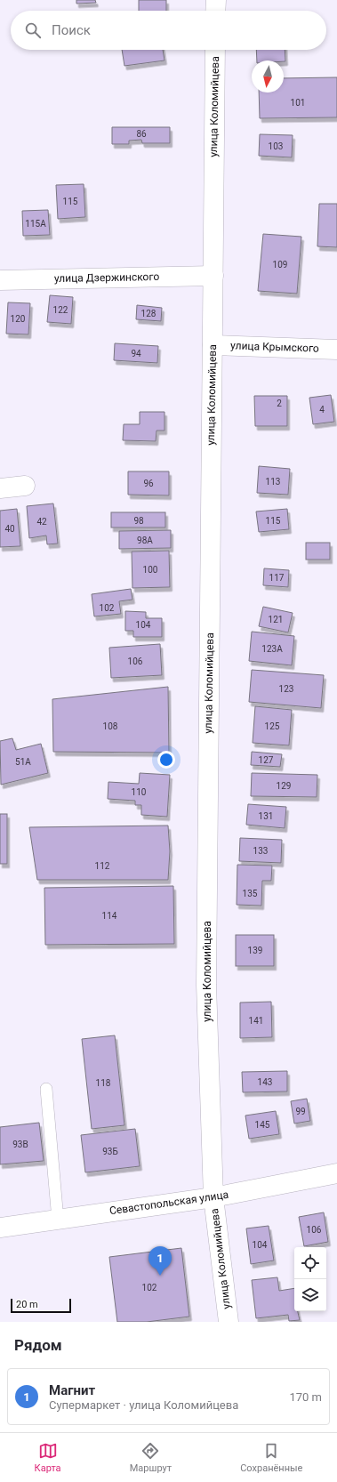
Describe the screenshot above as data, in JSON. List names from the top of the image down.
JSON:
{
  "streets": {
    "main road": [
      "улица Коломийцева",
      "улица Дзержинского",
      "улица Крымского",
      "Севастопольская улица"
    ]
  },
  "crossings": [
    ["улица Коломийцева", "улица Дзержинского"],
    ["улица Коломийцева", "улица Крымского"],
    ["улица Коломийцева", "Севастопольская улица"]
  ],
  "house_numbers": [
    "101",
    "86",
    "103",
    "115",
    "115А",
    "109",
    "122",
    "128",
    "120",
    "94",
    "2",
    "4",
    "113",
    "96",
    "98",
    "115",
    "42",
    "40",
    "98А",
    "100",
    "117",
    "102",
    "121",
    "104",
    "123А",
    "106",
    "123",
    "108",
    "125",
    "127",
    "51А",
    "129",
    "110",
    "131",
    "133",
    "112",
    "135",
    "114",
    "139",
    "141",
    "143",
    "118",
    "99",
    "145",
    "93В",
    "93Б",
    "106",
    "104",
    "102"
  ],
  "scale_bar": "20 m",
  "north": "bottom",
  "page": {
    "search": "Поиск",
    "pins": "1",
    "scale": "20 m",
    "heading": "Рядом",
    "list": [
      {
        "mark": "1",
        "name": "Магнит",
        "note": "Супермаркет · улица Коломийцева",
        "value": "170 m"
      }
    ],
    "nav": ["Карта", "Маршрут", "Сохранённые"]
  }
}
